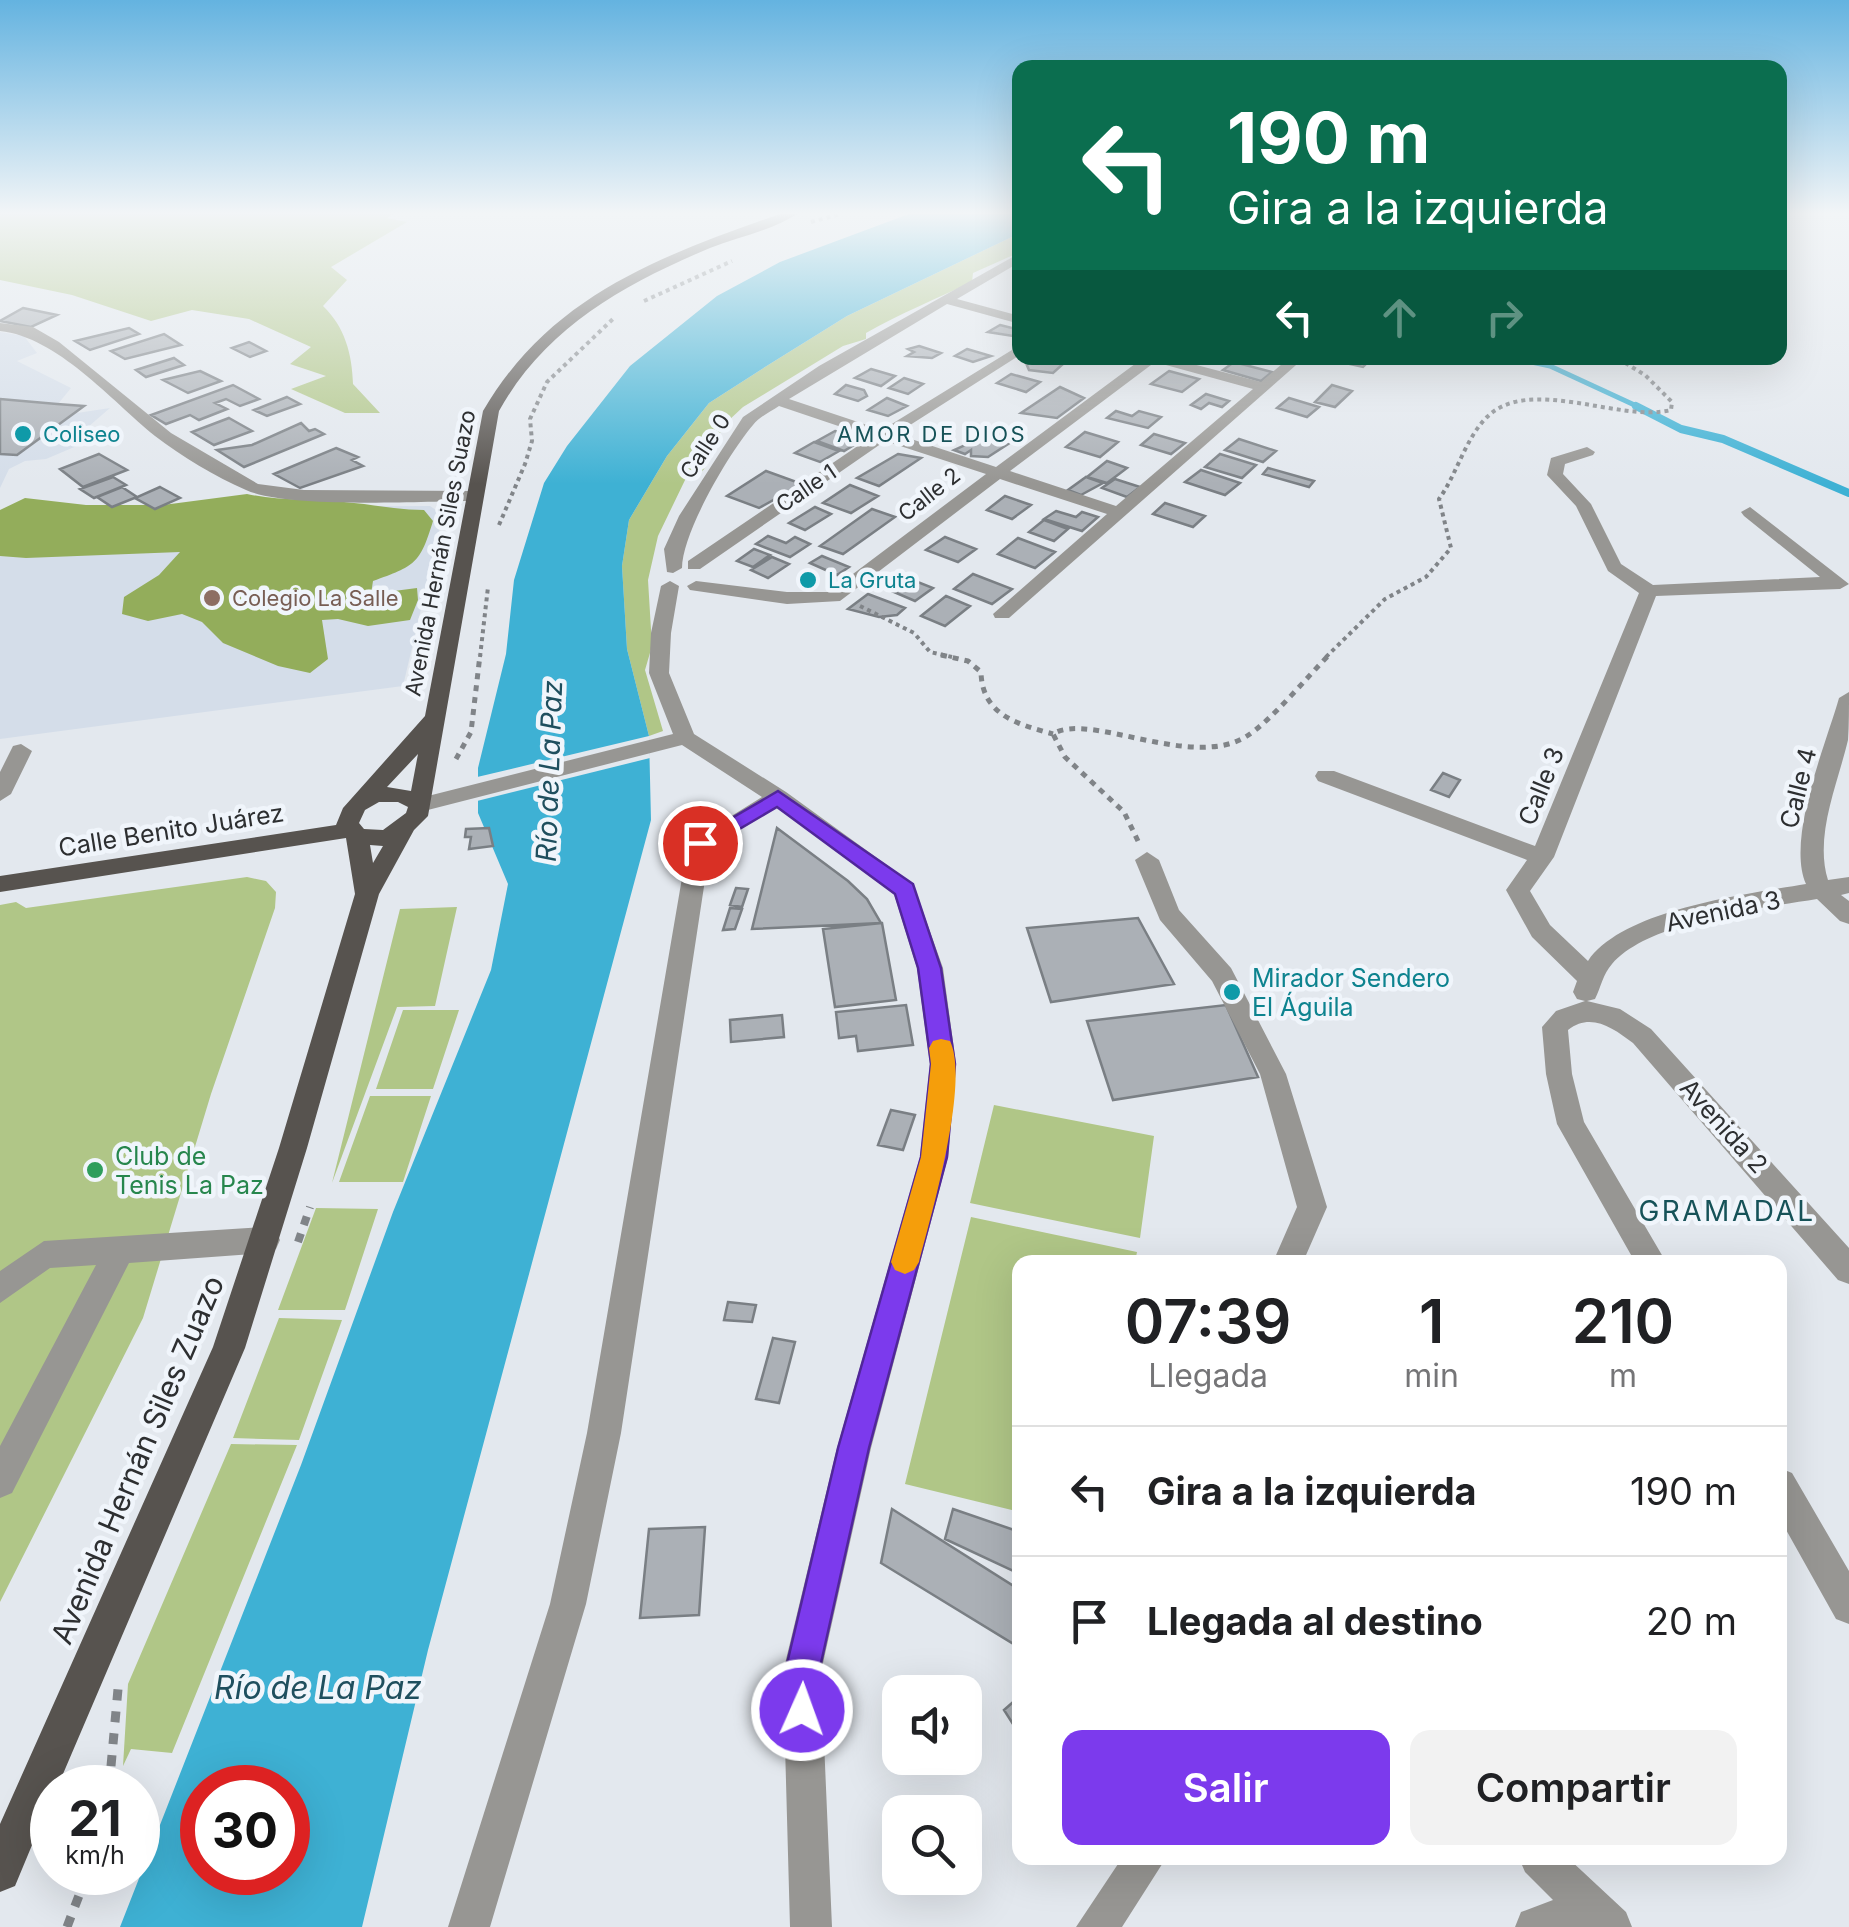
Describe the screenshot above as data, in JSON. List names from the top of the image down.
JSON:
{
  "streets": {
    "main road": ["Avenida Hernán Siles Suazo", "Calle Benito Juárez", "Avenida Hernán Siles Zuazo"],
    "street": [
      "Calle 0",
      "Calle 1",
      "Calle 2",
      "Calle 3",
      "Calle 4",
      "Avenida 3",
      "Avenida 2"
    ]
  },
  "crossings": [
    ["Calle 0", "Calle 1"],
    ["Avenida Hernán Siles Suazo", "Avenida Hernán Siles Zuazo"],
    ["Calle 3", "Avenida 3"],
    ["Calle 4", "Avenida 3"],
    ["Calle Benito Juárez", "Avenida Hernán Siles Zuazo"],
    ["Avenida 3", "Avenida 2"]
  ],
  "districts": ["AMOR DE DIOS", "GRAMADAL"],
  "water": ["Río de La Paz"],
  "places": [
    "Coliseo",
    "La Gruta",
    "Colegio La Salle",
    "Mirador Sendero El Águila",
    "Club de Tenis La Paz"
  ],
  "page": {
    "turn": ["190 m", "Gira a la izquierda"],
    "eta": [
      "07:39",
      "Llegada",
      "1",
      "min",
      "210",
      "m"
    ],
    "list": [
      {
        "name": "Gira a la izquierda",
        "value": "190 m"
      },
      {
        "name": "Llegada al destino",
        "value": "20 m"
      }
    ],
    "buttons": ["Salir", "Compartir"],
    "speed": "21 km/h",
    "limit": "30"
  }
}
